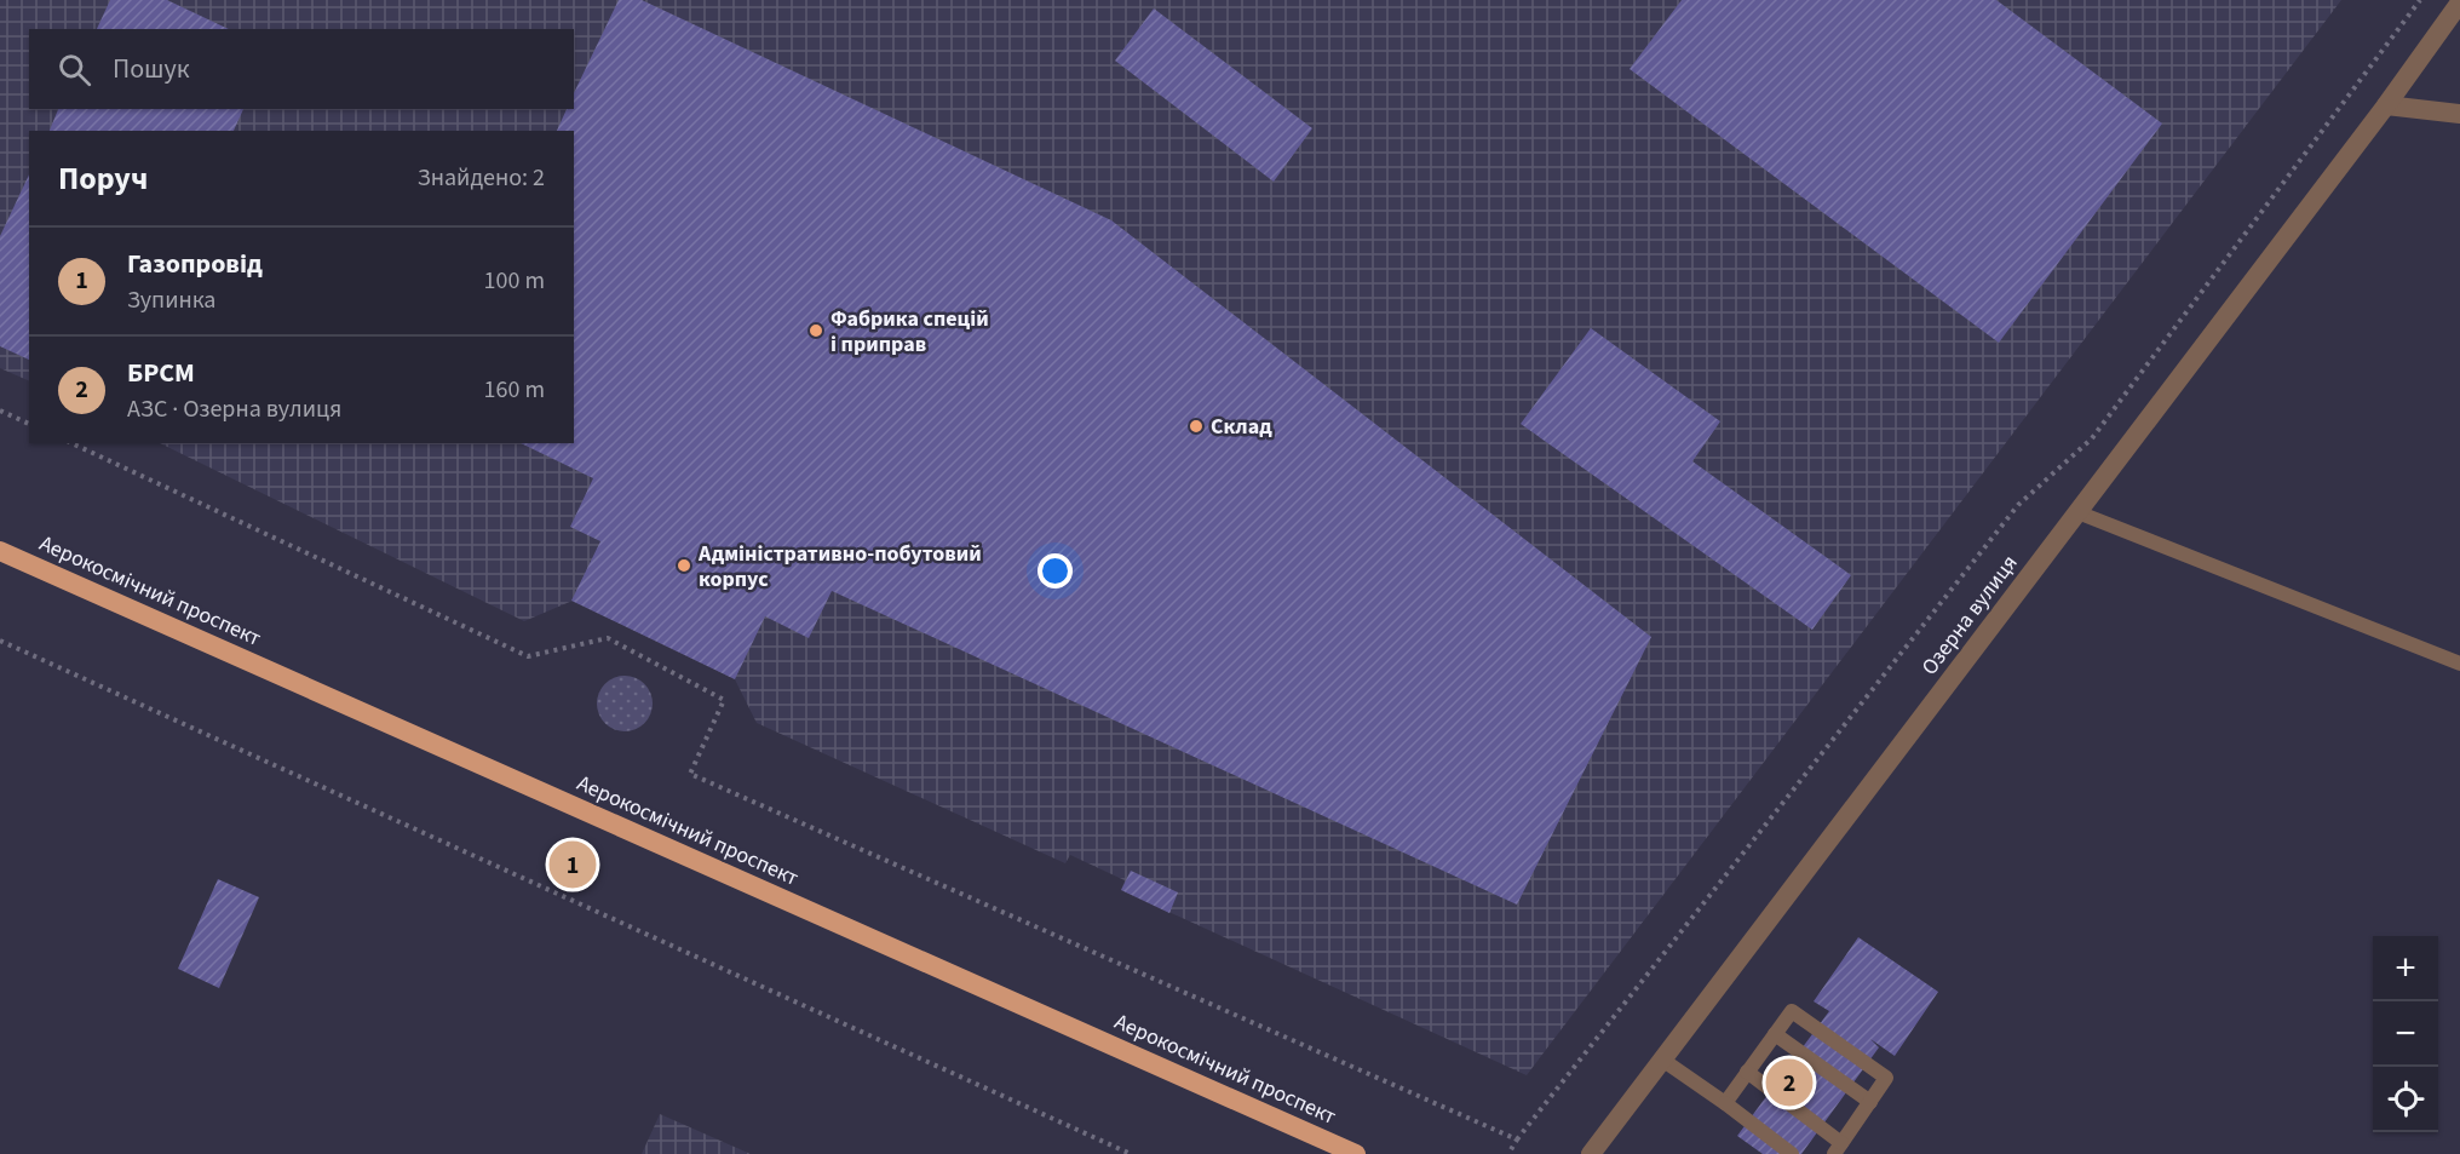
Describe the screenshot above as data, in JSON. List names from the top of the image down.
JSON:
{
  "streets": {
    "highway": ["Аерокосмічний проспект"],
    "street": ["Озерна вулиця"]
  },
  "places": ["Фабрика спецій і приправ", "Склад", "Адміністративно-побутовий корпус"],
  "page": {
    "search": "Пошук",
    "heading": ["Поруч", "Знайдено: 2"],
    "list": [
      {
        "mark": "1",
        "name": "Газопровiд",
        "note": "Зупинка",
        "value": "100 m"
      },
      {
        "mark": "2",
        "name": "БРСМ",
        "note": "АЗС · Озерна вулиця",
        "value": "160 m"
      }
    ],
    "pins": ["1", "2"],
    "map_buttons": ["+", "−"]
  }
}
